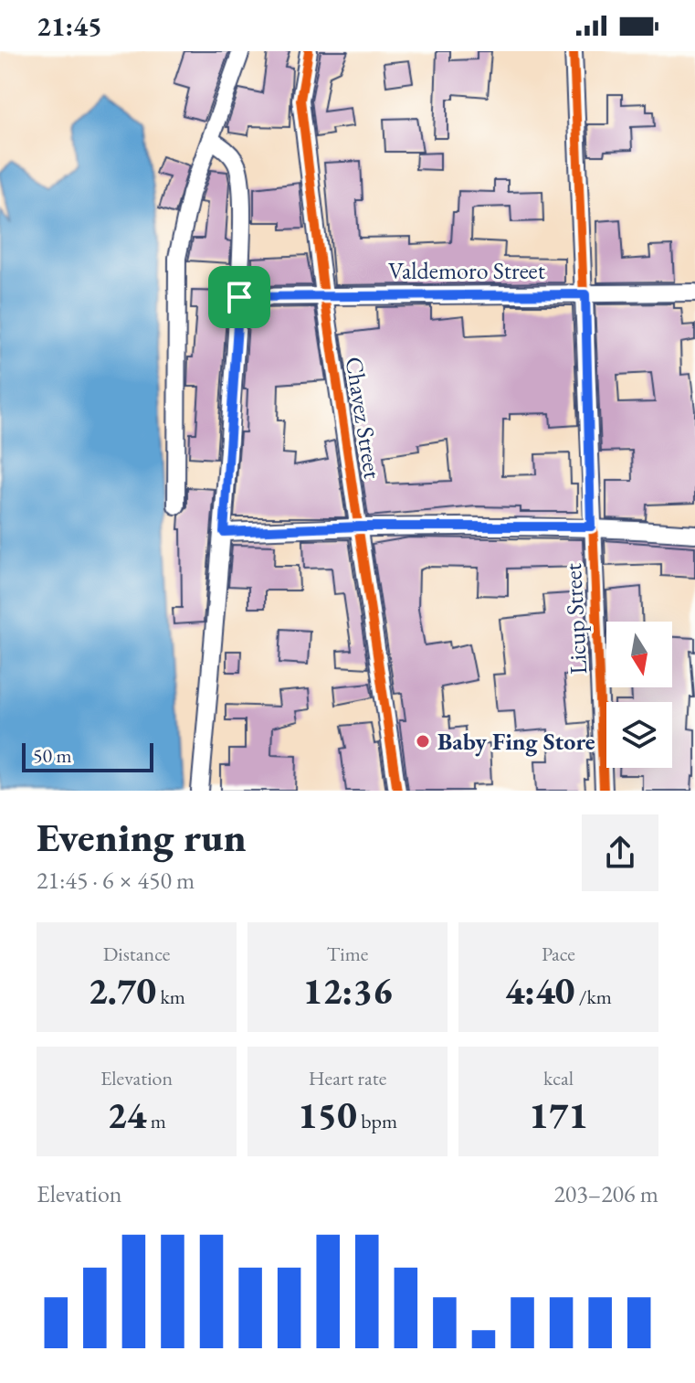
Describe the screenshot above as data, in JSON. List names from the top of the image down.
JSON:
{
  "streets": {
    "street": ["Valdemoro Street", "Chavez Street", "Licup Street"]
  },
  "crossings": [
    ["Valdemoro Street", "Chavez Street"],
    ["Valdemoro Street", "Licup Street"]
  ],
  "places": ["Baby Fing Store"],
  "scale_bar": "50 m",
  "north": "bottom",
  "page": {
    "status": "21:45",
    "scale": "50 m",
    "heading": ["Evening run", "21:45 · 6 × 450 m"],
    "stats": [
      ["Distance", "2.70 km"],
      ["Time", "12:36"],
      ["Pace", "4:40 /km"],
      ["Elevation", "24 m"],
      ["Heart rate", "150 bpm"],
      ["kcal", "171"]
    ],
    "chart": ["Elevation", "203–206 m"]
  }
}
